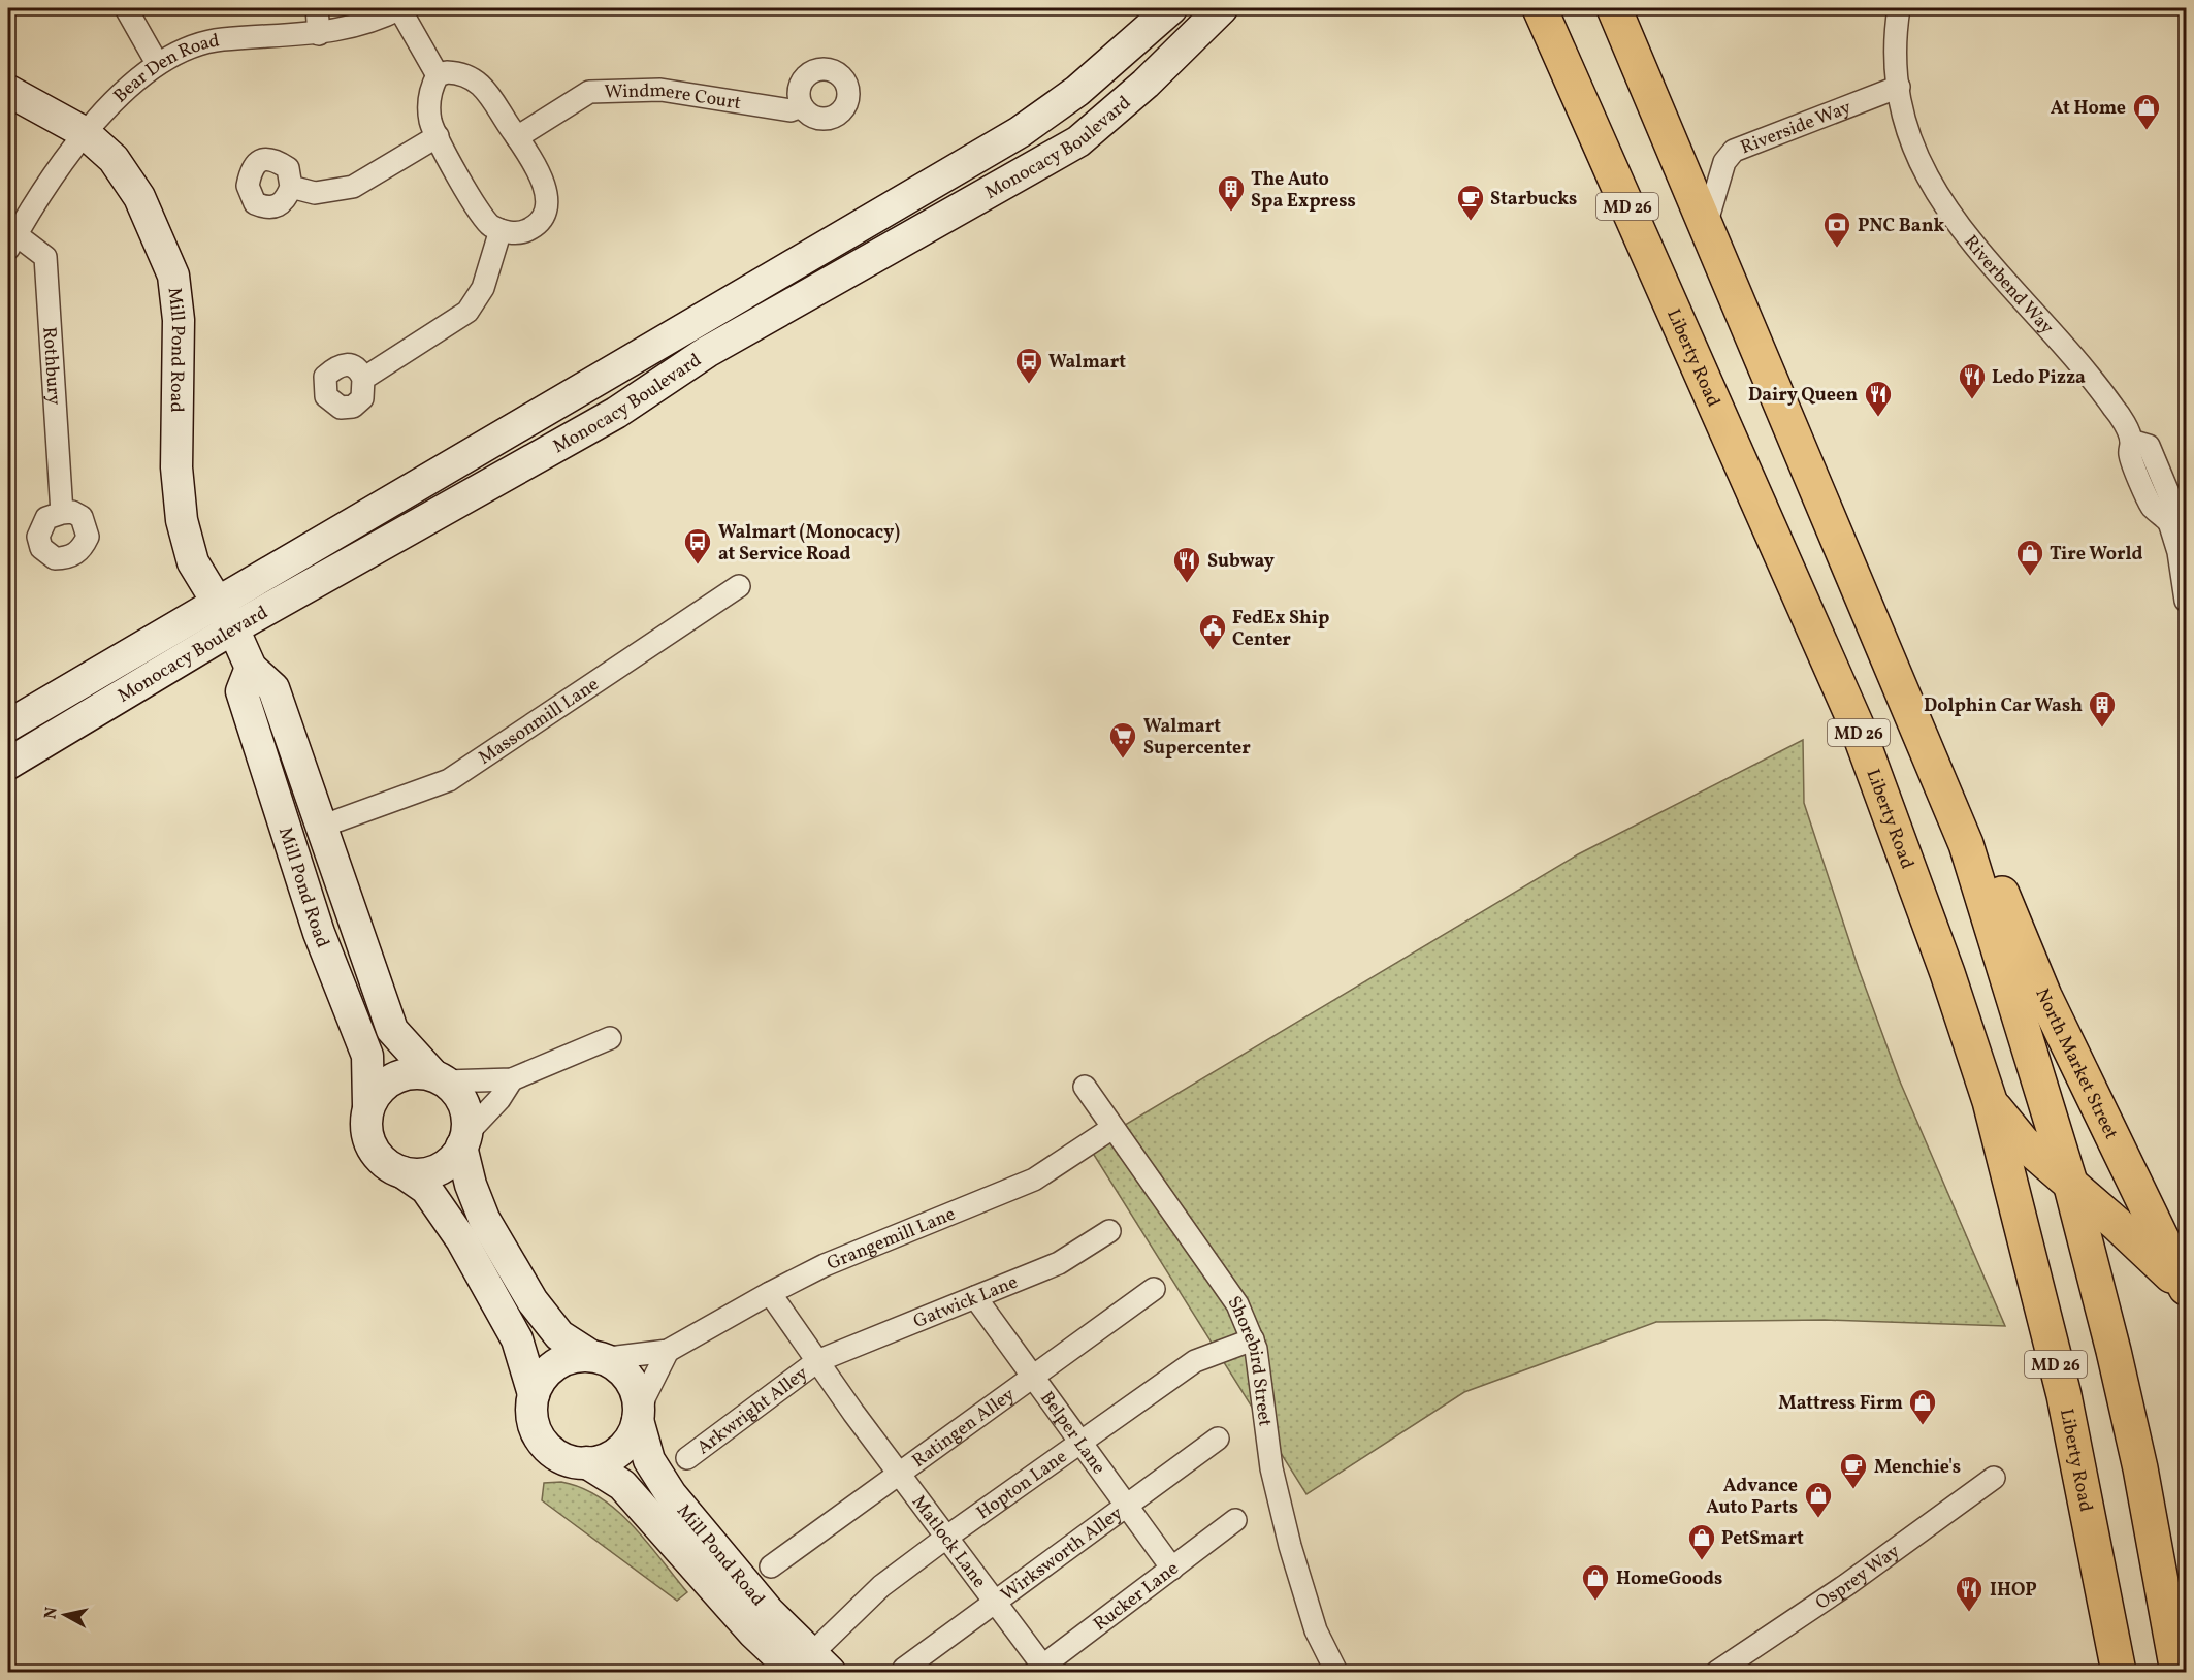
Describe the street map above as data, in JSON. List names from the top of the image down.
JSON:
{
  "streets": {
    "main road": ["MD 26", "Liberty Road", "North Market Street"],
    "street": [
      "Bear Den Road",
      "Windmere Court",
      "Riverside Way",
      "Monocacy Boulevard",
      "Riverbend Way",
      "Mill Pond Road",
      "Rothbury",
      "Massonmill Lane",
      "Grangemill Lane",
      "Gatwick Lane",
      "Shorebird Street",
      "Arkwright Alley",
      "Ratingen Alley",
      "Belper Lane",
      "Hopton Lane",
      "Matlock Lane",
      "Wirksworth Alley",
      "Osprey Way",
      "Rucker Lane"
    ]
  },
  "crossings": [
    ["Bear Den Road", "Mill Pond Road"],
    ["Bear Den Road", "Rothbury"],
    ["Riverside Way", "MD 26"],
    ["Riverside Way", "Riverbend Way"],
    ["Monocacy Boulevard", "Mill Pond Road"],
    ["MD 26", "North Market Street"],
    ["Mill Pond Road", "Massonmill Lane"],
    ["Mill Pond Road", "Hopton Lane"],
    ["Grangemill Lane", "Shorebird Street"],
    ["Grangemill Lane", "Matlock Lane"],
    ["Gatwick Lane", "Arkwright Alley"],
    ["Gatwick Lane", "Belper Lane"],
    ["Gatwick Lane", "Matlock Lane"],
    ["Shorebird Street", "Hopton Lane"],
    ["Arkwright Alley", "Matlock Lane"],
    ["Ratingen Alley", "Belper Lane"],
    ["Ratingen Alley", "Matlock Lane"],
    ["Belper Lane", "Hopton Lane"],
    ["Belper Lane", "Wirksworth Alley"],
    ["Belper Lane", "Rucker Lane"],
    ["Hopton Lane", "Matlock Lane"],
    ["Matlock Lane", "Wirksworth Alley"],
    ["Matlock Lane", "Rucker Lane"]
  ],
  "places": {
    "shop": [
      "At Home",
      "Tire World",
      "Mattress Firm",
      "Advance Auto Parts",
      "PetSmart",
      "HomeGoods"
    ],
    "building": ["The Auto Spa Express", "Dolphin Car Wash"],
    "cafe": ["Starbucks", "Menchie's"],
    "bank": ["PNC Bank"],
    "bus stop": ["Walmart", "Walmart (Monocacy) at Service Road"],
    "restaurant": [
      "Ledo Pizza",
      "Dairy Queen",
      "Subway",
      "IHOP"
    ],
    "public building": ["FedEx Ship Center"],
    "supermarket": ["Walmart Supercenter"]
  },
  "north": "left"
}
